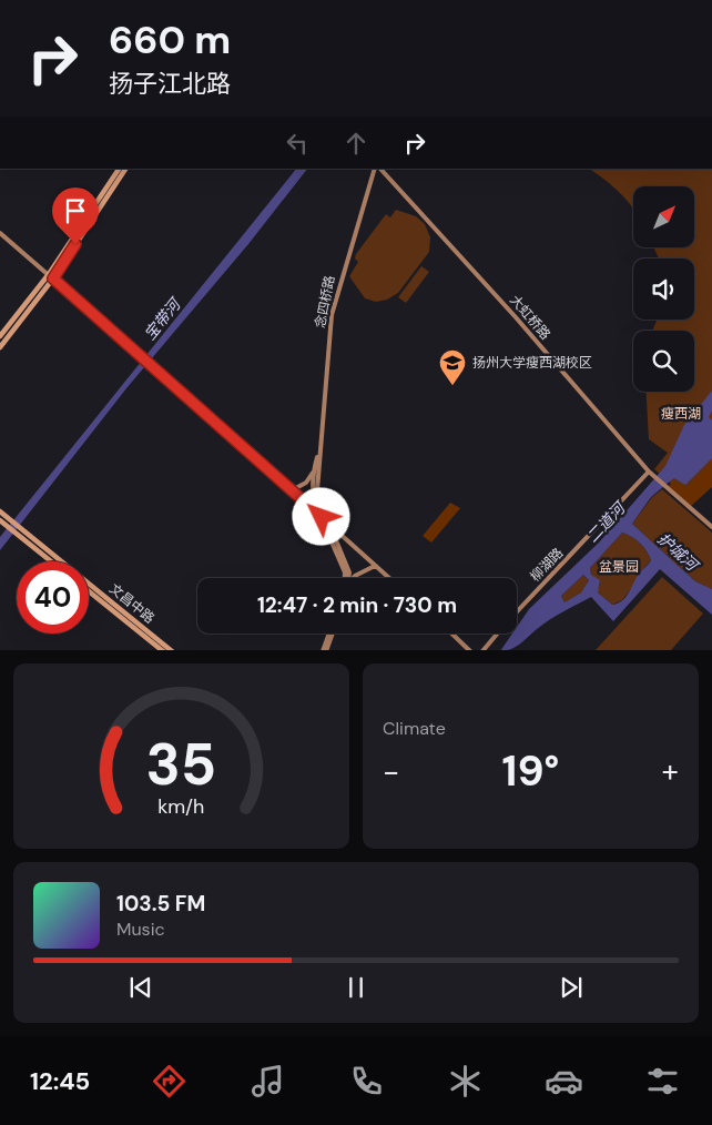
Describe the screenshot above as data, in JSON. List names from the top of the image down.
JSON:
{
  "streets": {
    "main road": ["文昌中路"],
    "street": ["念四桥路", "大虹桥路", "柳湖路"]
  },
  "crossings": [
    ["大虹桥路", "柳湖路"]
  ],
  "water": ["宝带河", "二道河", "护城河"],
  "parks": ["瘦西湖", "盆景园"],
  "places": {
    "school or university": ["扬州大学瘦西湖校区"]
  },
  "north": "top right",
  "page": {
    "turn": ["660 m", "扬子江北路"],
    "limit": "40",
    "trip": "12:47 · 2 min · 730 m",
    "tile": "Climate",
    "heat": ["−", "19°", "+"],
    "song": ["103.5 FM", "Music"],
    "tabs": "12:45",
    "gauge": ["35", "km/h"]
  }
}
